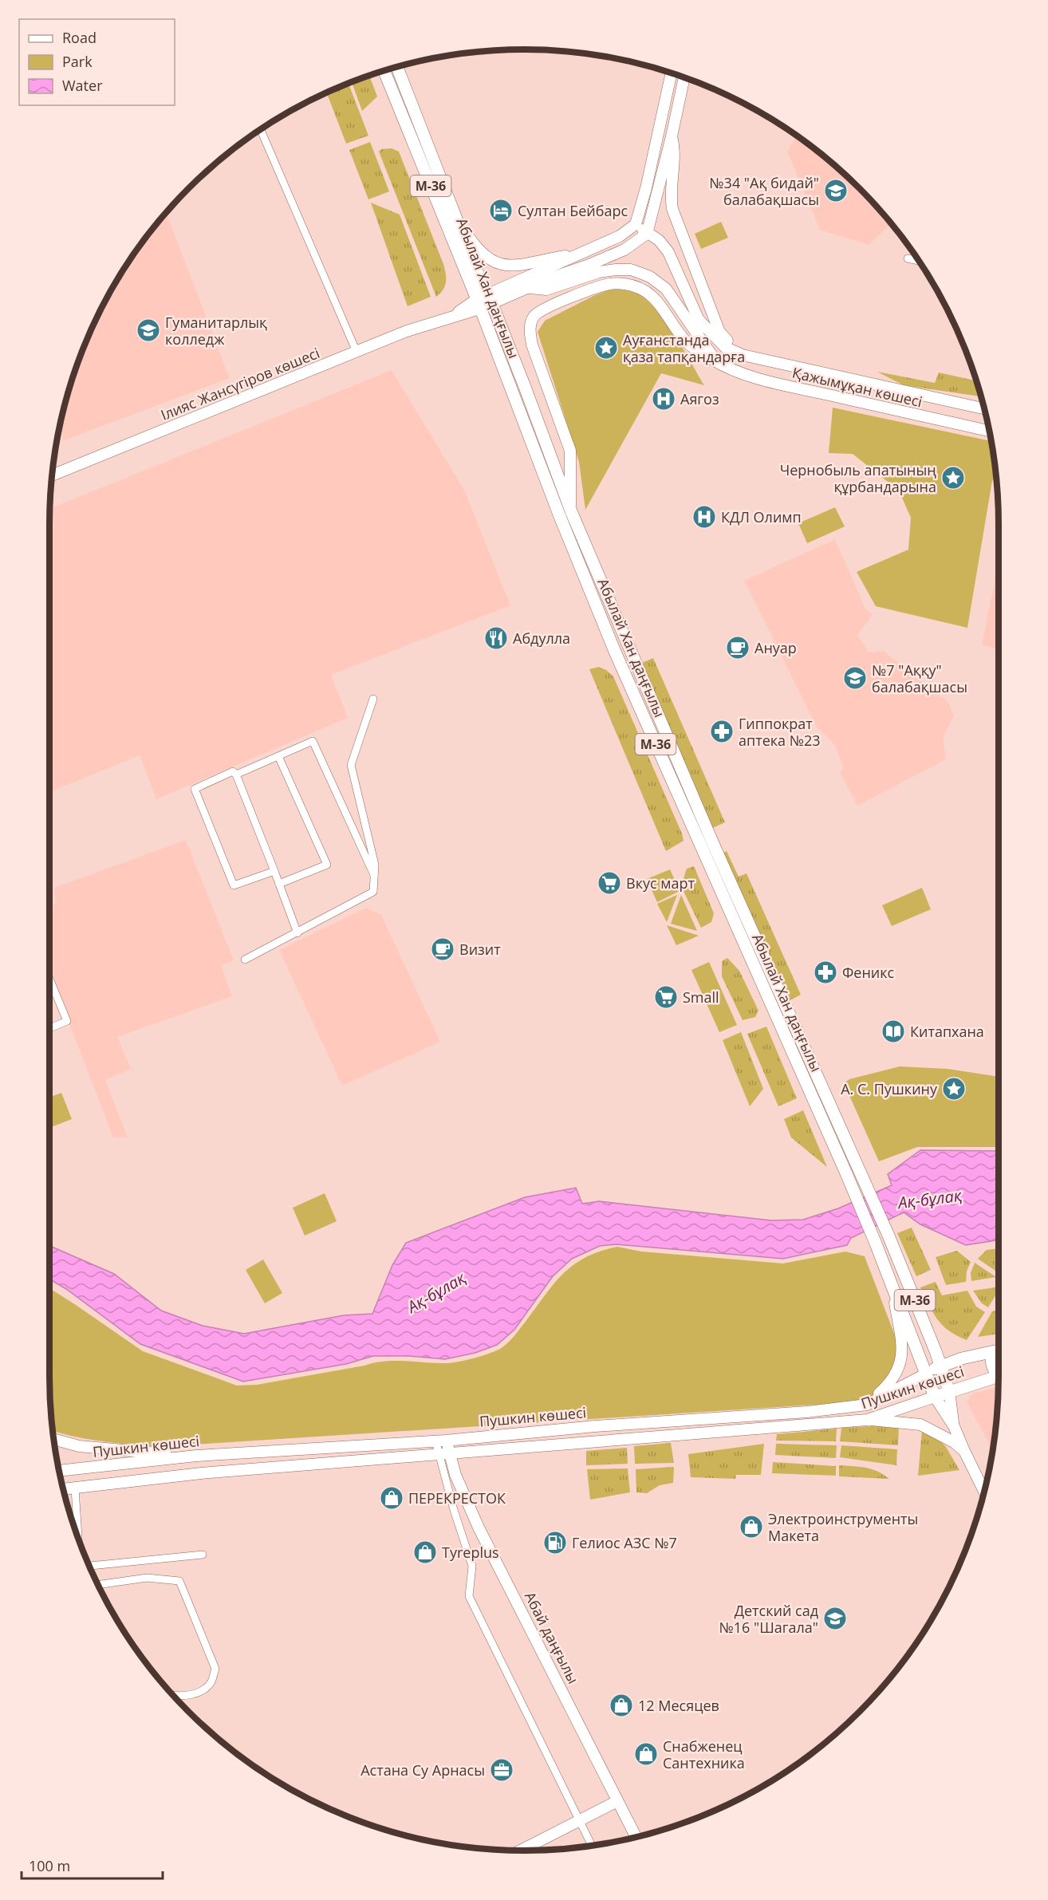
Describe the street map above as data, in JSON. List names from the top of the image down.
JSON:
{
  "streets": {
    "main road": [
      "M-36",
      "Абылай Хан даңғылы",
      "Ілияс Жансүгіров көшесі",
      "Қажымұқан көшесі",
      "Пушкин көшесі",
      "Абай даңғылы"
    ]
  },
  "crossings": [
    ["Абылай Хан даңғылы", "Ілияс Жансүгіров көшесі"],
    ["Абылай Хан даңғылы", "Қажымұқан көшесі"],
    ["Абылай Хан даңғылы", "Пушкин көшесі"],
    ["Пушкин көшесі", "Абай даңғылы"]
  ],
  "water": ["Ақ-бұлақ"],
  "places": {
    "school or university": [
      "№34 \"Ақ бидай\" балабақшасы",
      "Гуманитарлық колледж",
      "№7 \"Аққу\" балабақшасы",
      "Детский сад №16 \"Шагала\""
    ],
    "hotel": ["Султан Бейбарс"],
    "place": ["Ауғанстанда қаза тапқандарға", "Чернобыль апатының құрбандарына", "А. С. Пушкину"],
    "hospital": ["Аягоз", "КДЛ Олимп"],
    "restaurant": ["Абдулла"],
    "cafe": ["Ануар", "Визит"],
    "pharmacy": ["Гиппократ аптека №23", "Феникс"],
    "supermarket": ["Вкус март", "Small"],
    "library": ["Китапхана"],
    "shop": [
      "ПЕРЕКРЕСТОК",
      "Электроинструменты Макета",
      "Tyreplus",
      "12 Месяцев",
      "Снабженец Сантехника"
    ],
    "fuel station": ["Гелиос АЗС №7"],
    "office": ["Астана Су Арнасы"]
  },
  "legend": ["Road", "Park", "Water"],
  "scale_bar": "100 m"
}
